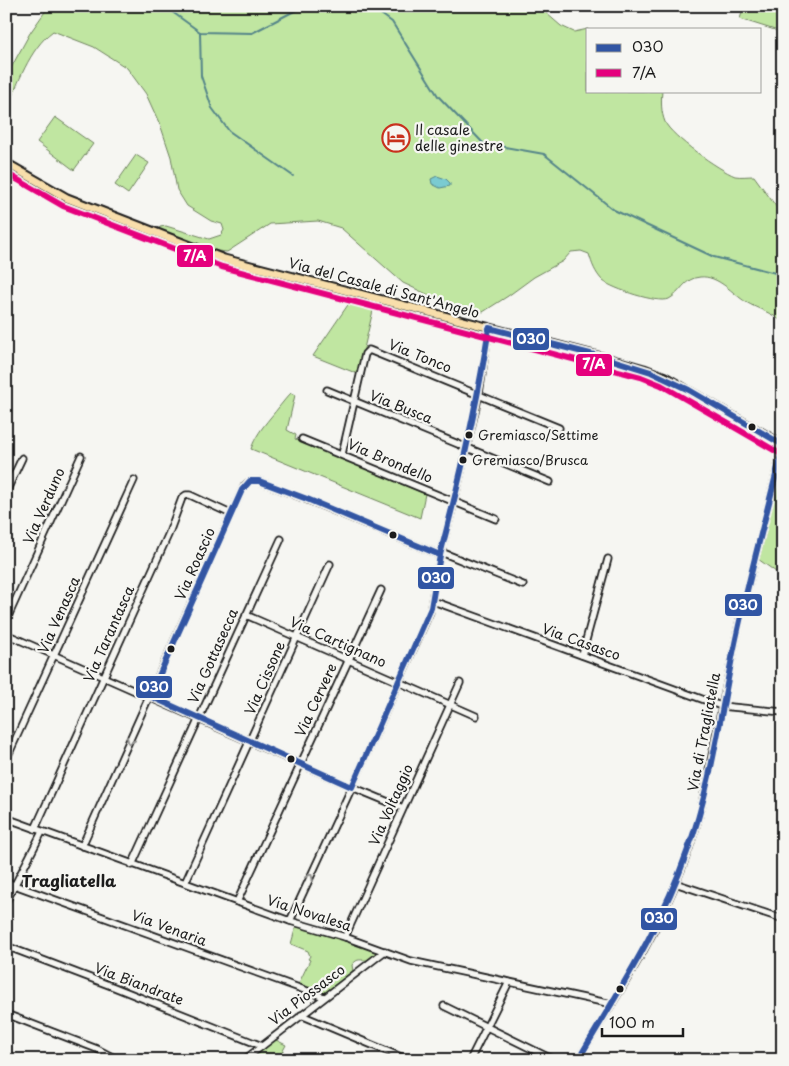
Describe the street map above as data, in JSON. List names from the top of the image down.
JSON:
{
  "streets": {
    "main road": ["Via del Casale di Sant'Angelo"],
    "street": [
      "Via Tonco",
      "Via Busca",
      "Via Brondello",
      "Via Verduno",
      "Via Roascio",
      "Via Venasca",
      "Via Tarantasca",
      "Via Cartignano",
      "Via Casasco",
      "Via Gottasecca",
      "Via Cissone",
      "Via Cervere",
      "Via di Tragliatella",
      "Via Voltaggio",
      "Via Novalesa",
      "Via Venaria",
      "Via Biandrate",
      "Via Piossasco"
    ]
  },
  "crossings": [
    ["Via del Casale di Sant'Angelo", "Via di Tragliatella"],
    ["Via Tonco", "Via Busca"],
    ["Via Tonco", "Via Brondello"],
    ["Via Roascio", "Via Tarantasca"],
    ["Via Roascio", "Via Novalesa"],
    ["Via Tarantasca", "Via Novalesa"],
    ["Via Cartignano", "Via Gottasecca"],
    ["Via Cartignano", "Via Cissone"],
    ["Via Cartignano", "Via Cervere"],
    ["Via Cartignano", "Via Voltaggio"],
    ["Via Casasco", "Via di Tragliatella"],
    ["Via Gottasecca", "Via Novalesa"],
    ["Via Cissone", "Via Novalesa"],
    ["Via Cervere", "Via Novalesa"],
    ["Via di Tragliatella", "Via Novalesa"],
    ["Via Voltaggio", "Via Novalesa"],
    ["Via Novalesa", "Via Piossasco"],
    ["Via Venaria", "Via Piossasco"],
    ["Via Biandrate", "Via Piossasco"]
  ],
  "districts": ["Tragliatella"],
  "places": {
    "hotel": ["Il casale delle ginestre"],
    "other": ["Gremiasco/Settime", "Gremiasco/Brusca"]
  },
  "lines": ["transit line 7/A", "transit line 030"],
  "legend": ["030", "7/A"],
  "scale_bar": "100 m"
}
